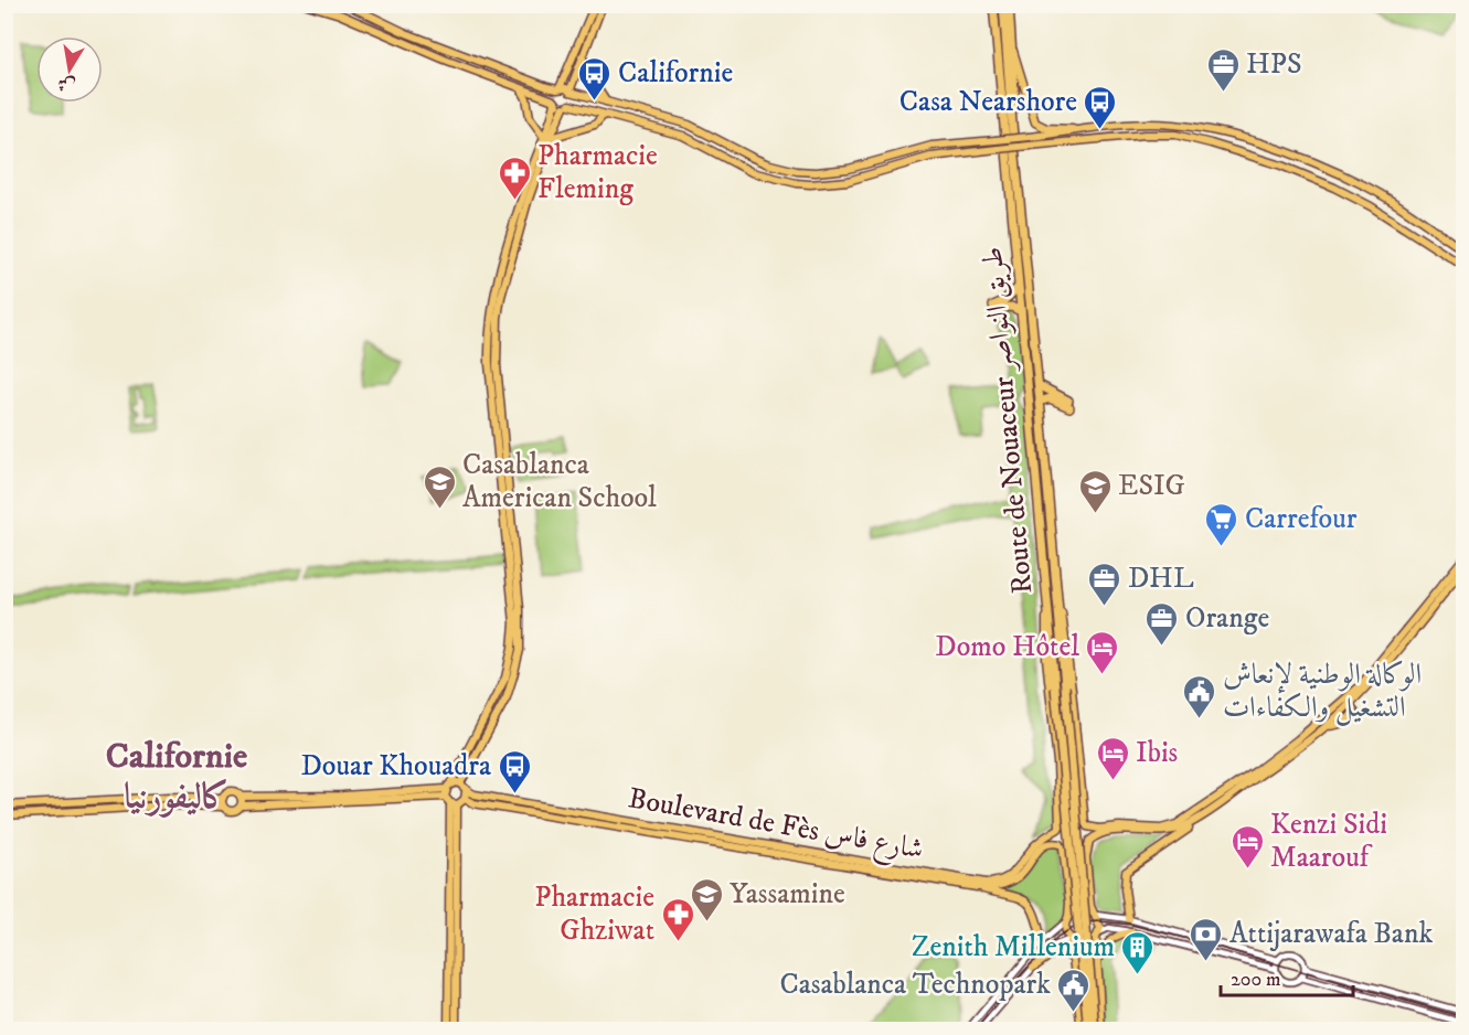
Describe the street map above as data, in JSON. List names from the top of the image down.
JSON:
{
  "streets": {
    "highway": ["Route de Nouaceur طريق النواصر"],
    "main road": ["Boulevard de Fès شارع فاس"]
  },
  "districts": ["Californie كاليفورنيا"],
  "places": {
    "office": ["HPS", "DHL", "Orange"],
    "bus stop": ["Californie", "Casa Nearshore", "Douar Khouadra"],
    "pharmacy": ["Pharmacie Fleming", "Pharmacie Ghziwat"],
    "school or university": ["Casablanca American School", "ESIG", "Yassamine"],
    "supermarket": ["Carrefour"],
    "hotel": ["Domo Hôtel", "Ibis", "Kenzi Sidi Maarouf"],
    "public building": ["الوكالة الوطنية لإنعاش التشغيل والكفاءات", "Casablanca Technopark"],
    "bank": ["Attijarawafa Bank"],
    "building": ["Zenith Millenium"]
  },
  "scale_bar": "200 m",
  "north": "bottom"
}
